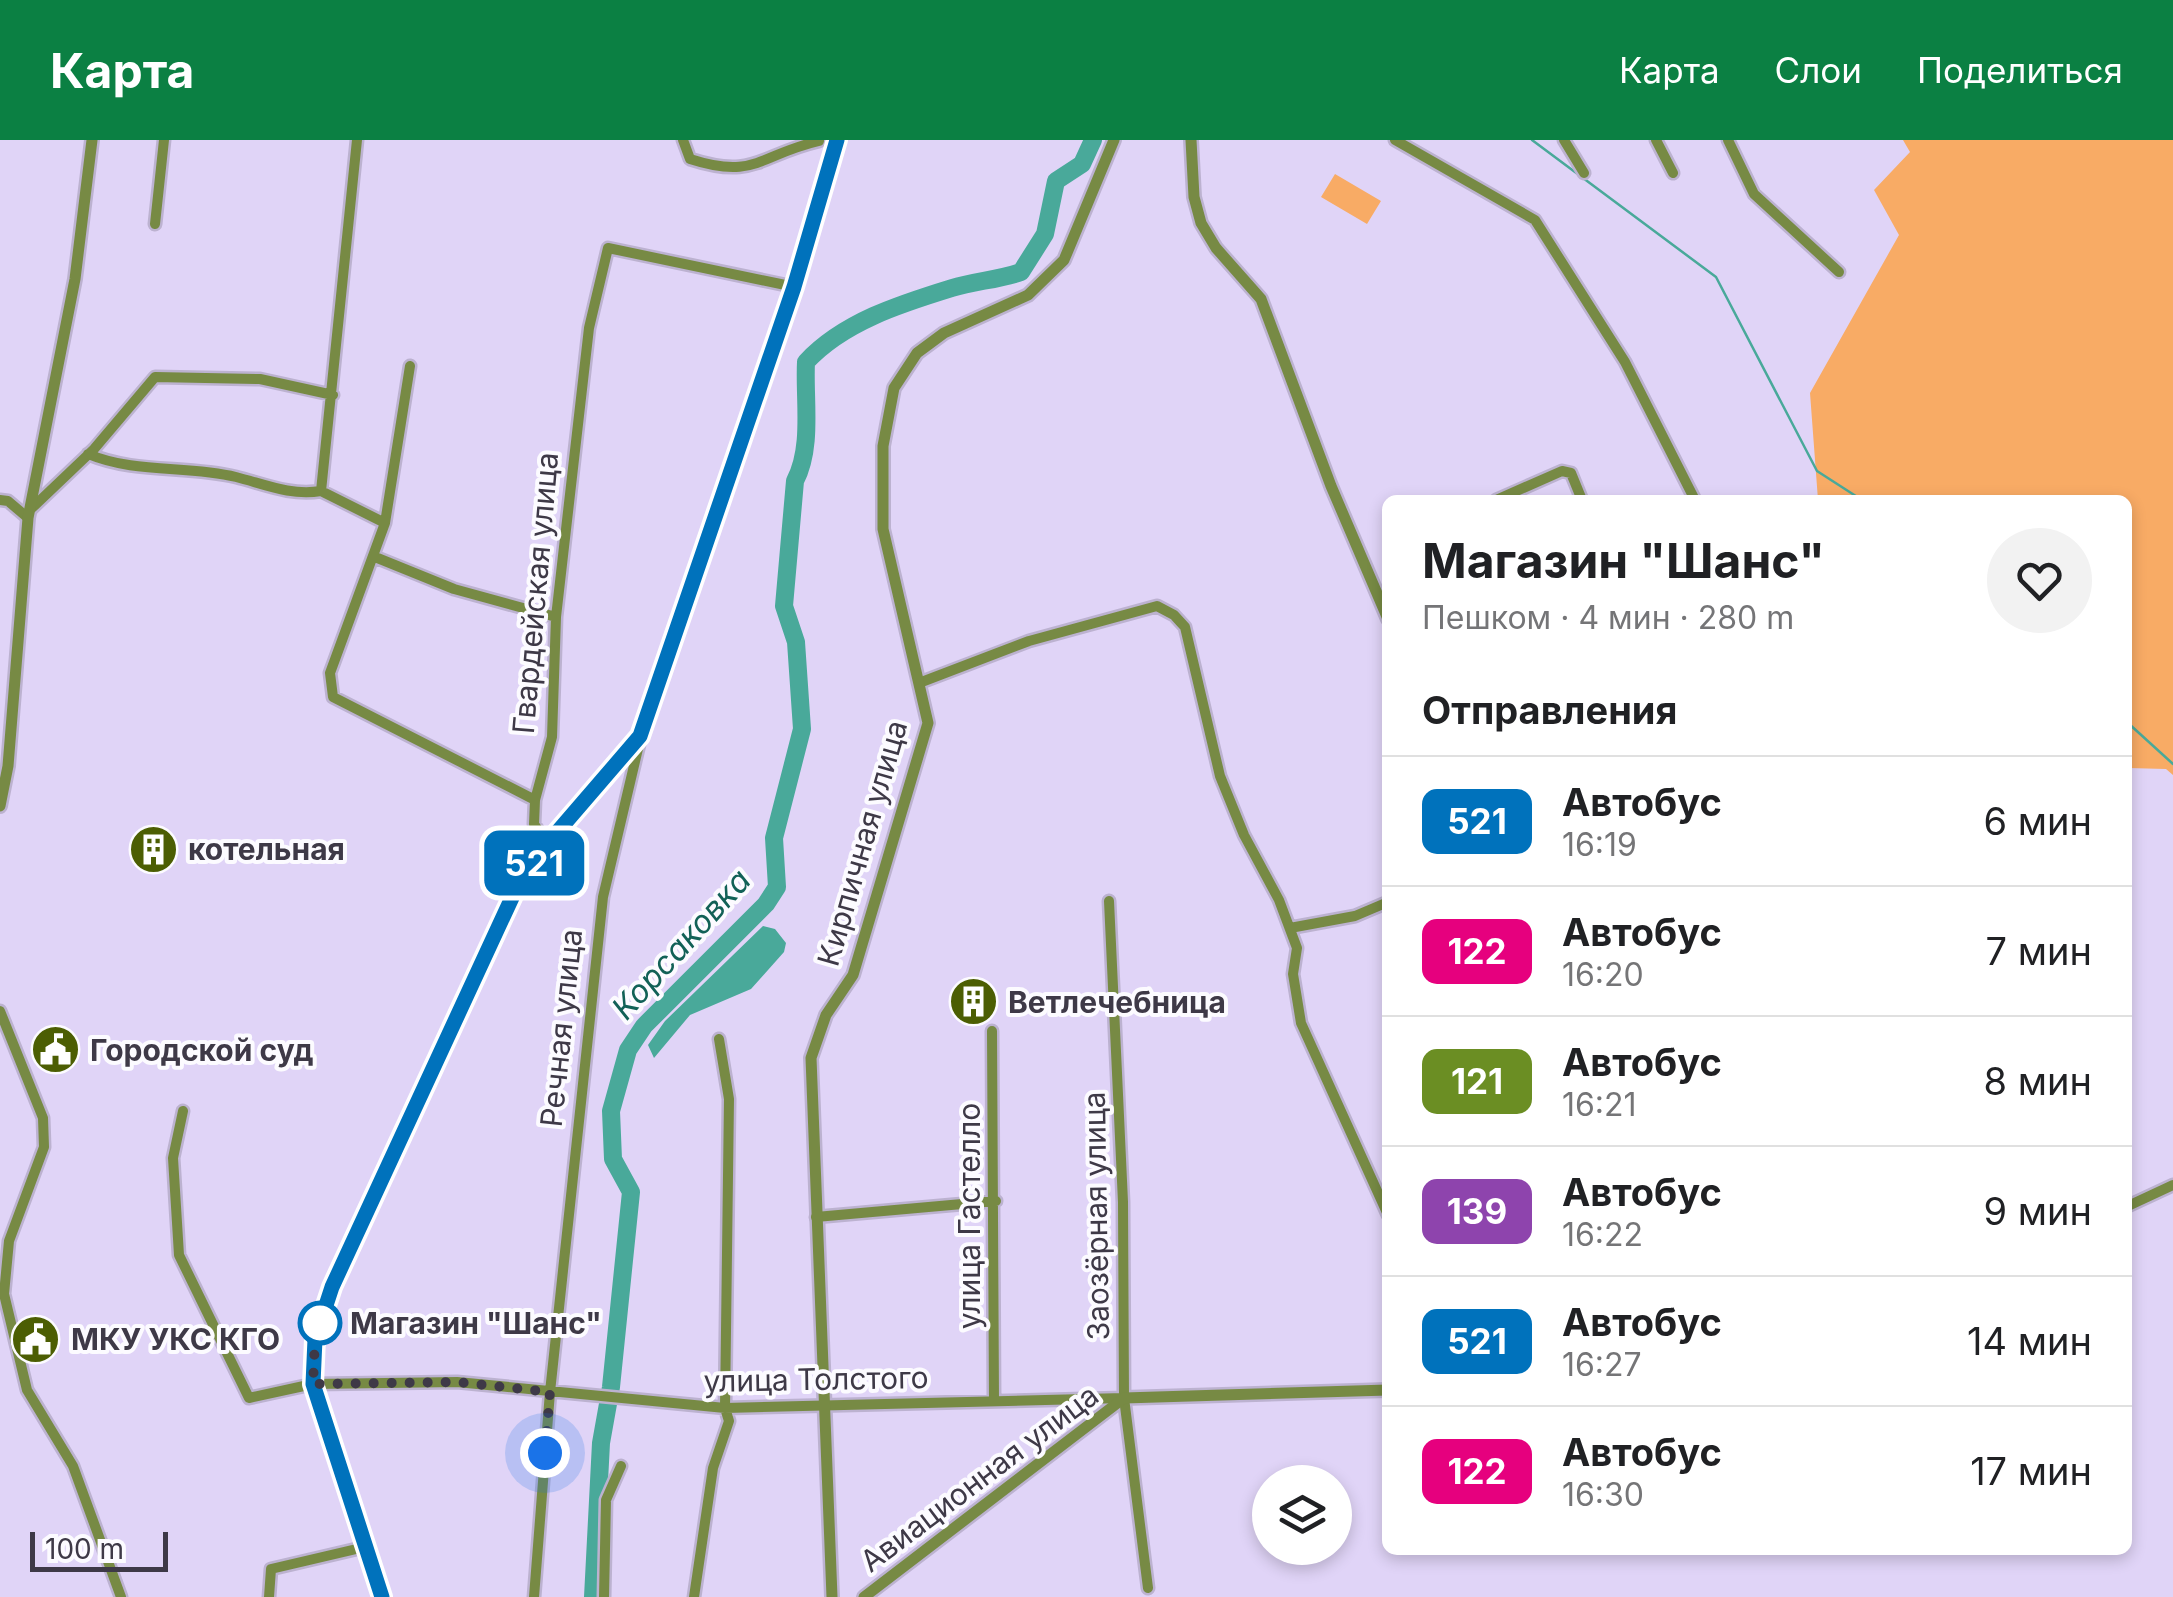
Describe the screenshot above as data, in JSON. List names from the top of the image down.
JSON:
{
  "streets": {
    "main road": ["Речная улица"],
    "street": [
      "Гвардейская улица",
      "Кирпичная улица",
      "улица Гастелло",
      "Заозёрная улица",
      "улица Толстого",
      "Авиационная улица"
    ]
  },
  "crossings": [
    ["Гвардейская улица", "Речная улица"],
    ["Кирпичная улица", "улица Толстого"],
    ["Речная улица", "улица Толстого"],
    ["улица Гастелло", "улица Толстого"],
    ["Заозёрная улица", "улица Толстого"],
    ["Заозёрная улица", "Авиационная улица"],
    ["улица Толстого", "Авиационная улица"]
  ],
  "water": ["Корсаковка"],
  "places": {
    "building": ["котельная", "Ветлечебница"],
    "public building": ["Городской суд", "МКУ УКС КГО"],
    "other": ["Магазин \"Шанс\""]
  },
  "lines": ["bus line 521"],
  "scale_bar": "100 m",
  "page": {
    "header": "Карта",
    "nav": ["Карта", "Слои", "Поделиться"],
    "on_map": "521",
    "heading": [
      ["Магазин \"Шанс\"", "Пешком · 4 мин · 280 m"],
      "Отправления"
    ],
    "list": [
      {
        "mark": "521",
        "name": "Автобус",
        "note": "16:19",
        "value": "6 мин"
      },
      {
        "mark": "122",
        "name": "Автобус",
        "note": "16:20",
        "value": "7 мин"
      },
      {
        "mark": "121",
        "name": "Автобус",
        "note": "16:21",
        "value": "8 мин"
      },
      {
        "mark": "139",
        "name": "Автобус",
        "note": "16:22",
        "value": "9 мин"
      },
      {
        "mark": "521",
        "name": "Автобус",
        "note": "16:27",
        "value": "14 мин"
      },
      {
        "mark": "122",
        "name": "Автобус",
        "note": "16:30",
        "value": "17 мин"
      }
    ],
    "scale": "100 m"
  }
}
